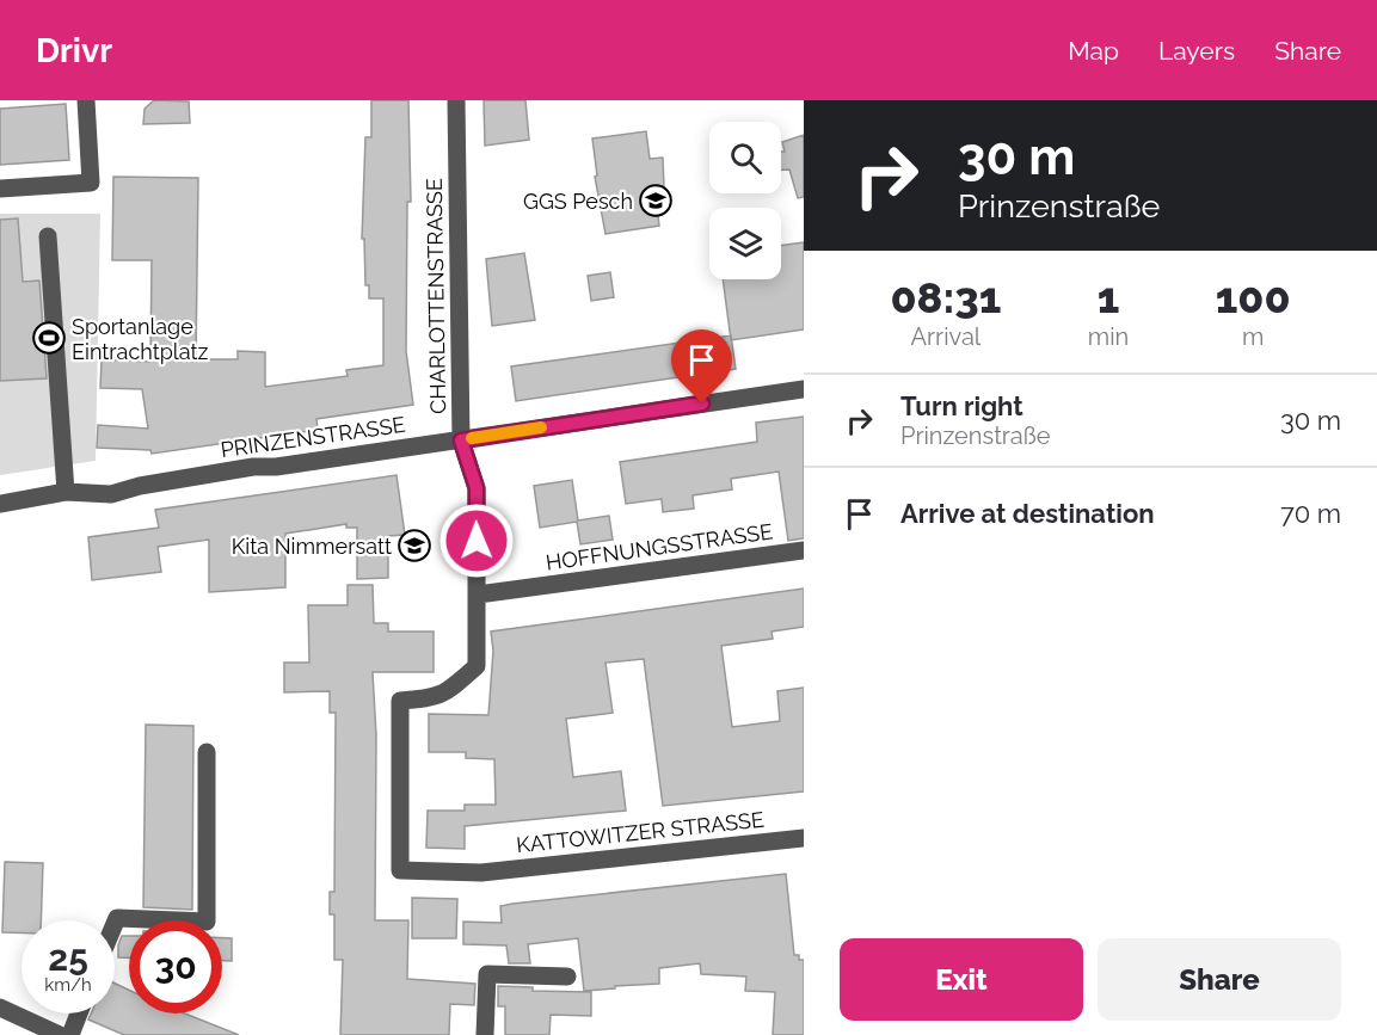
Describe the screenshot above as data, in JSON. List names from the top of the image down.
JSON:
{
  "streets": {
    "street": [
      "CHARLOTTENSTRASSE",
      "PRINZENSTRASSE",
      "HOFFNUNGSSTRASSE",
      "KATTOWITZER STRASSE"
    ]
  },
  "crossings": [
    ["CHARLOTTENSTRASSE", "PRINZENSTRASSE"],
    ["CHARLOTTENSTRASSE", "HOFFNUNGSSTRASSE"],
    ["CHARLOTTENSTRASSE", "KATTOWITZER STRASSE"]
  ],
  "places": {
    "school or university": ["GGS Pesch", "Kita Nimmersatt"],
    "sports": ["Sportanlage Eintrachtplatz"]
  },
  "page": {
    "header": "Drivr",
    "nav": ["Map", "Layers", "Share"],
    "turn": ["30 m", "Prinzenstraße"],
    "eta": [
      "08:31",
      "Arrival",
      "1",
      "min",
      "100",
      "m"
    ],
    "list": [
      {
        "name": "Turn right",
        "note": "Prinzenstraße",
        "value": "30 m"
      },
      {
        "name": "Arrive at destination",
        "value": "70 m"
      }
    ],
    "speed": "25 km/h",
    "limit": "30",
    "buttons": ["Exit", "Share"]
  }
}
